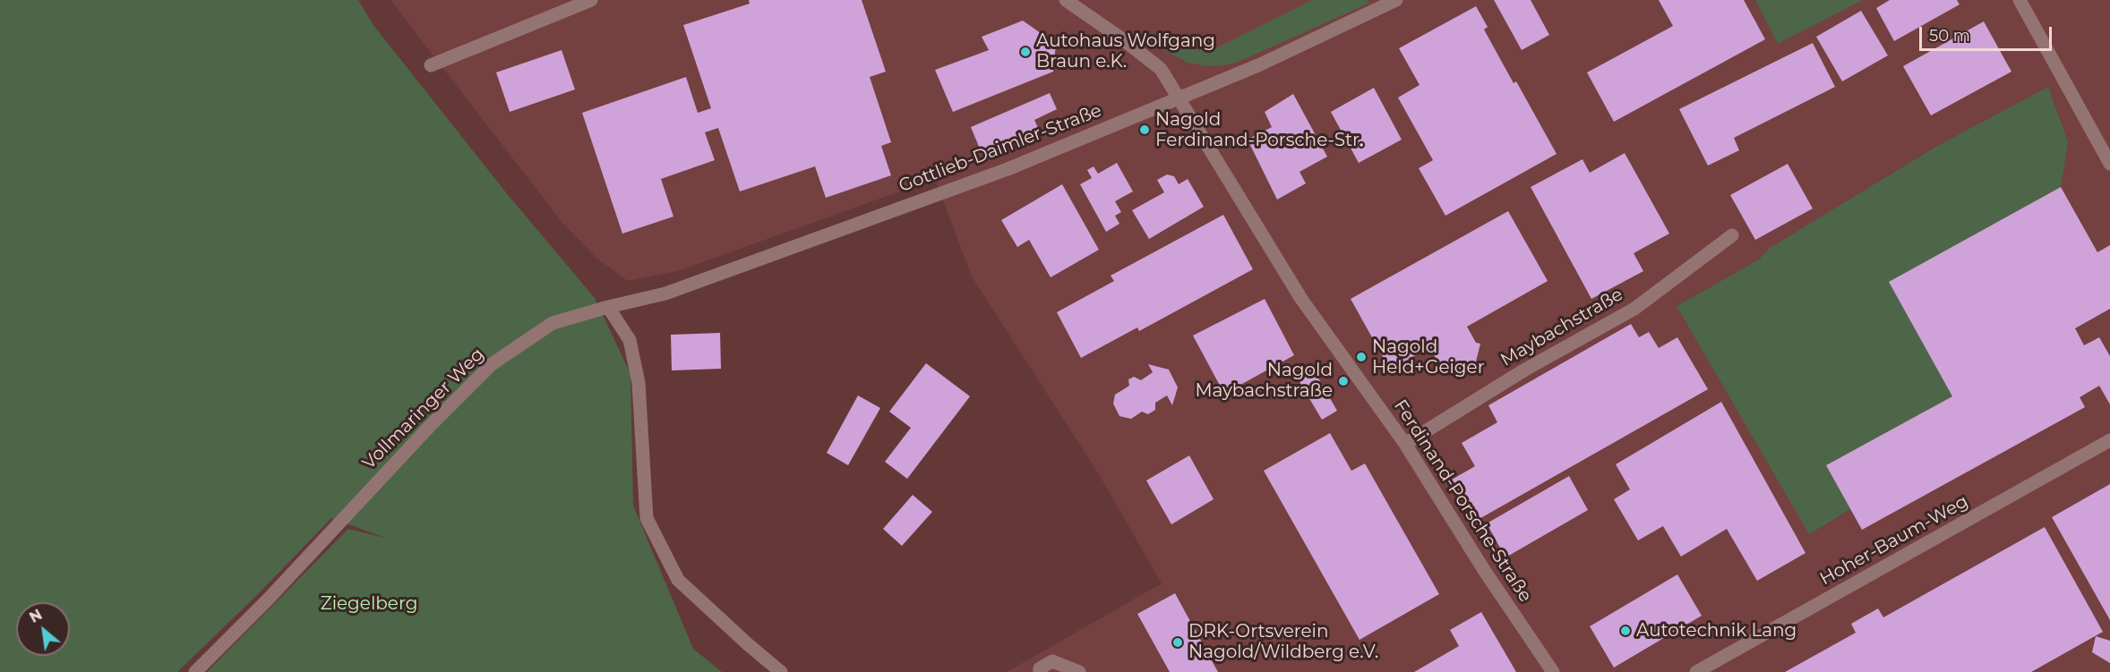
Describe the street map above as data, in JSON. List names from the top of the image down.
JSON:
{
  "streets": {
    "street": [
      "Gottlieb-Daimler-Straße",
      "Maybachstraße",
      "Vollmaringer Weg",
      "Ferdinand-Porsche-Straße",
      "Hoher-Baum-Weg"
    ]
  },
  "crossings": [
    ["Gottlieb-Daimler-Straße", "Vollmaringer Weg"],
    ["Gottlieb-Daimler-Straße", "Ferdinand-Porsche-Straße"],
    ["Maybachstraße", "Ferdinand-Porsche-Straße"]
  ],
  "parks": ["Ziegelberg"],
  "places": [
    "Autohaus Wolfgang Braun e.K.",
    "Nagold Ferdinand-Porsche-Str.",
    "Nagold Held+Geiger",
    "Nagold Maybachstraße",
    "Autotechnik Lang",
    "DRK-Ortsverein Nagold/Wildberg e.V."
  ],
  "scale_bar": "50 m",
  "north": "top left"
}
